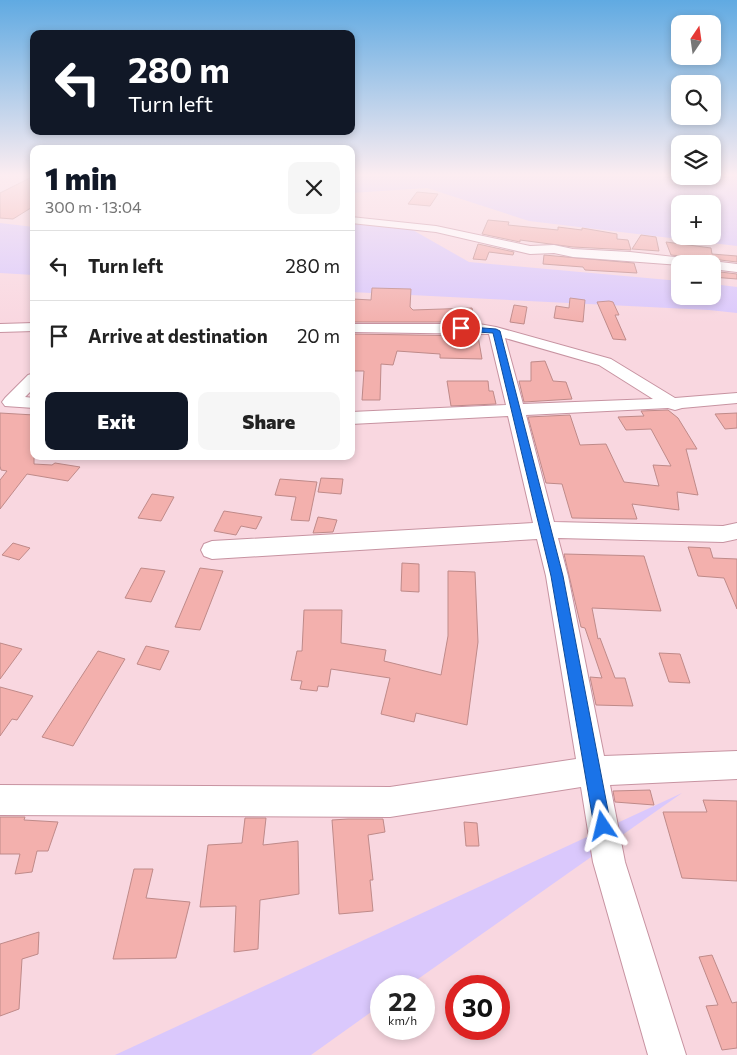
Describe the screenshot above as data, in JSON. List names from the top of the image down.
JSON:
{
  "north": "top",
  "page": {
    "map_buttons": ["+", "−"],
    "turn": ["280 m", "Turn left"],
    "heading": ["1 min", "300 m · 13:04"],
    "list": [
      {
        "name": "Turn left",
        "value": "280 m"
      },
      {
        "name": "Arrive at destination",
        "value": "20 m"
      }
    ],
    "buttons": ["Exit", "Share"],
    "speed": "22 km/h",
    "limit": "30"
  }
}
